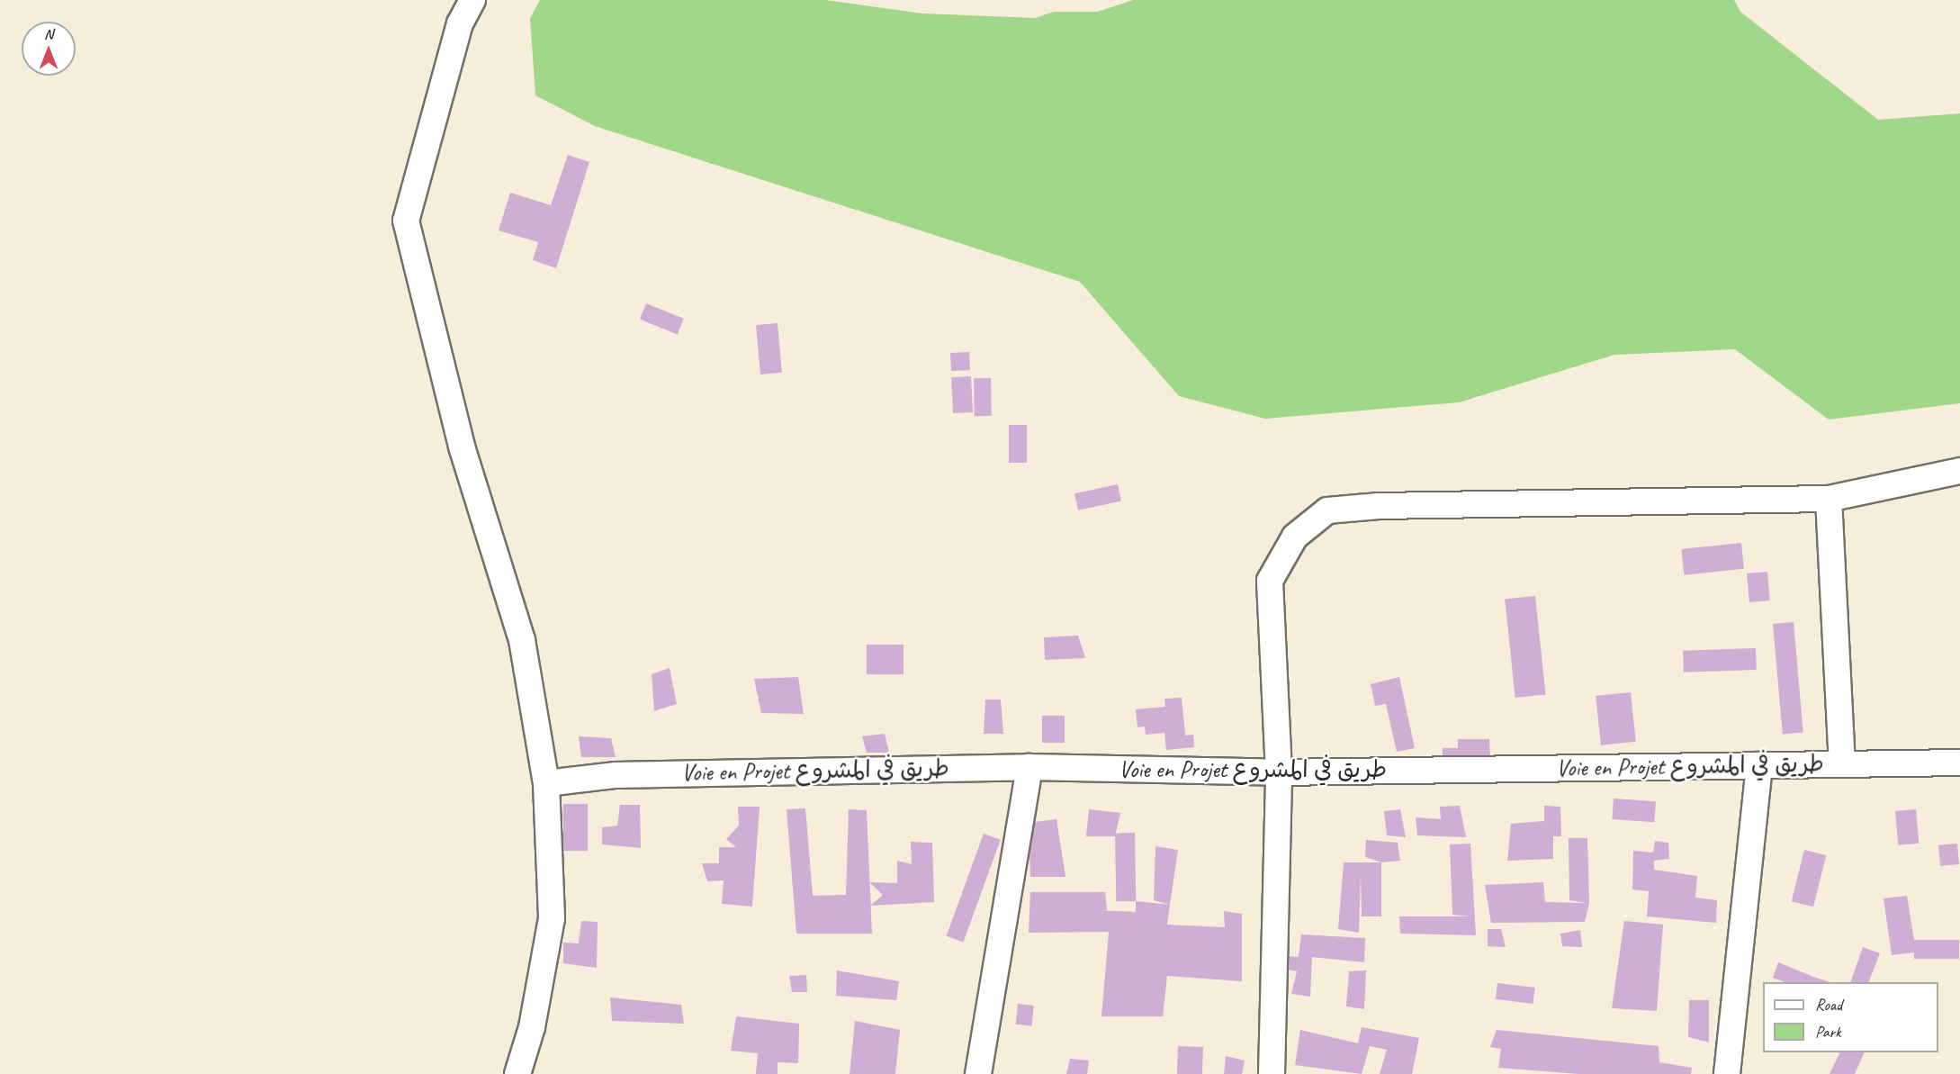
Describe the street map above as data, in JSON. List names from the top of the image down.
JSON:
{
  "streets": {
    "street": ["Voie en Projet طريق في المشروع"]
  },
  "legend": ["Road", "Park"],
  "north": "top"
}
